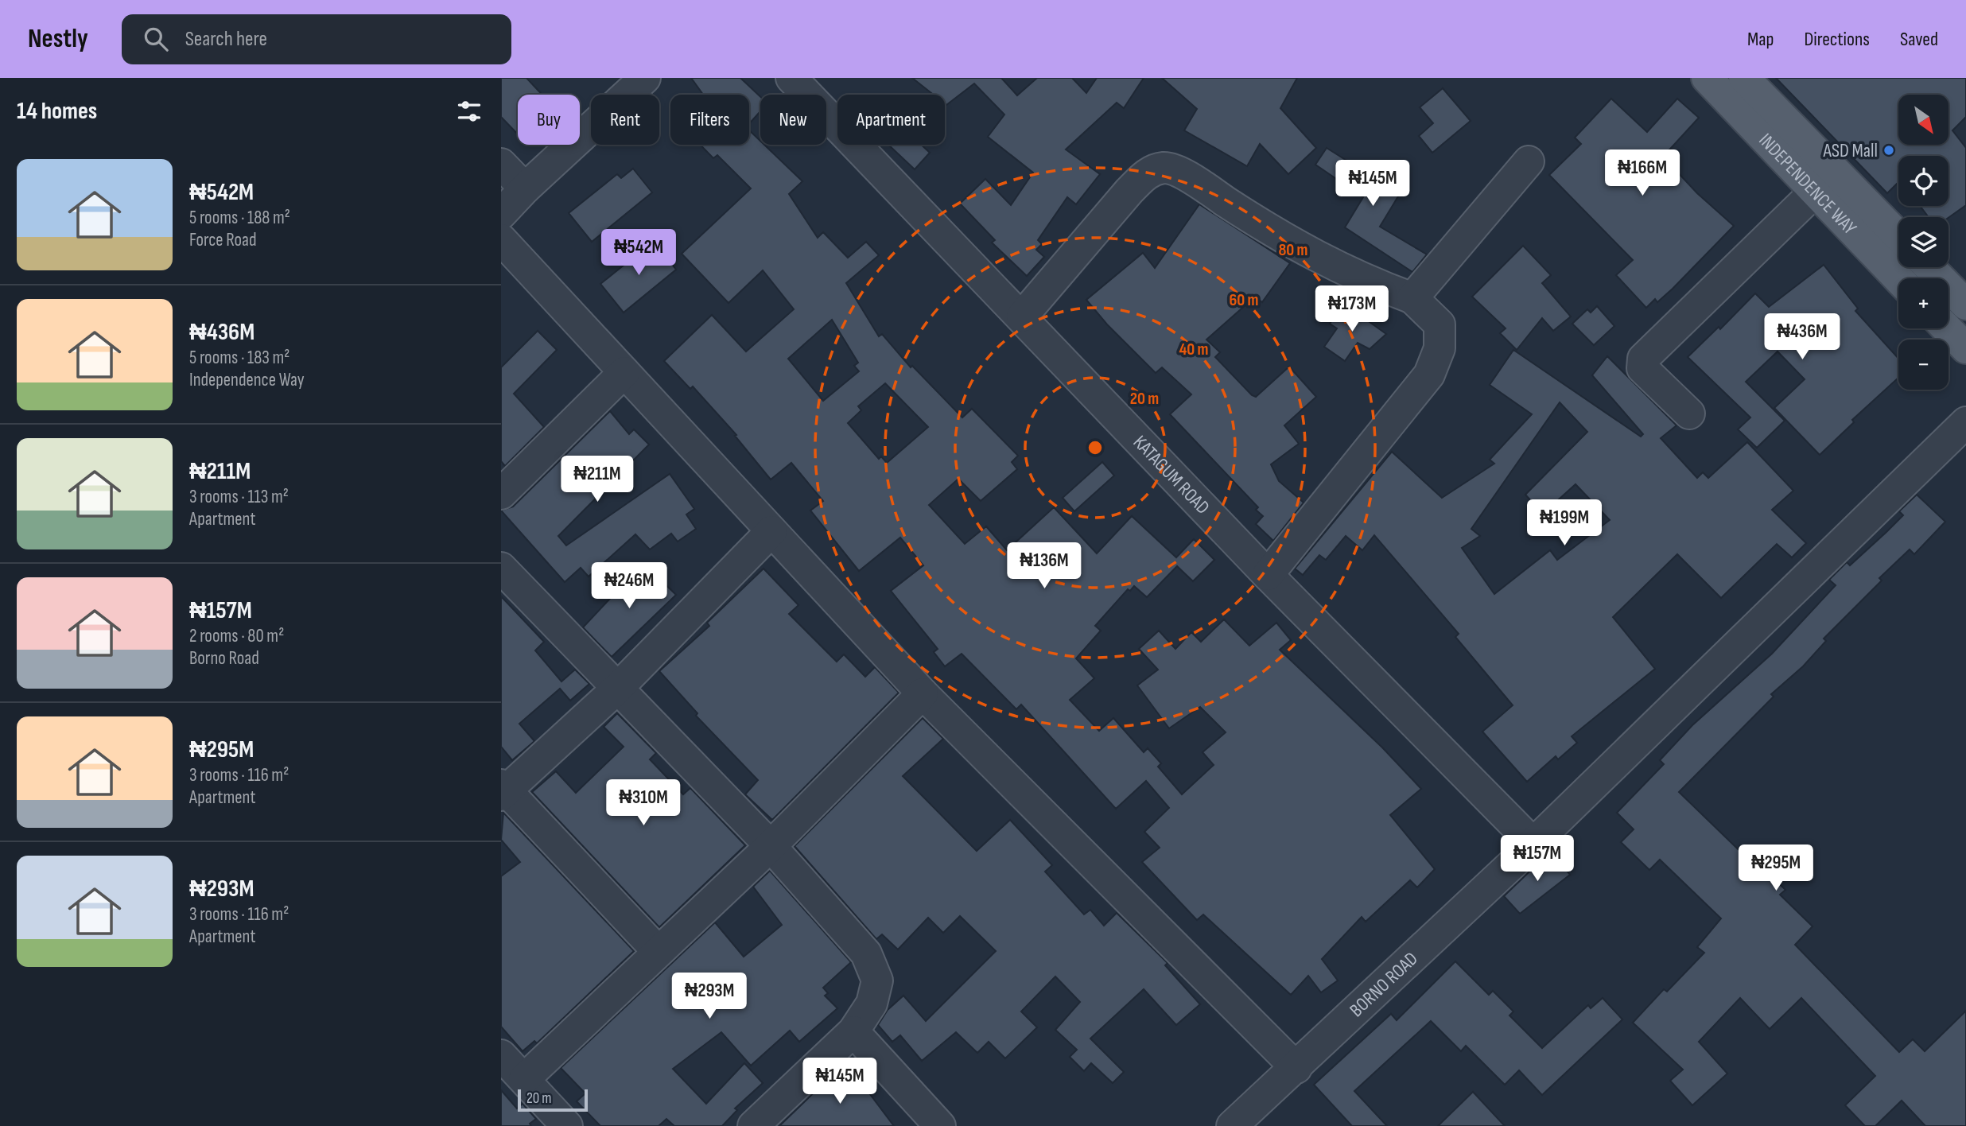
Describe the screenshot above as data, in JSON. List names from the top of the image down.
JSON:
{
  "streets": {
    "main road": ["INDEPENDENCE WAY"],
    "street": ["KATAGUM ROAD", "BORNO ROAD"]
  },
  "crossings": [
    ["KATAGUM ROAD", "BORNO ROAD"]
  ],
  "places": ["ASD Mall"],
  "scale_bar": "20 m",
  "north": "bottom right",
  "page": {
    "header": "Nestly",
    "search": "Search here",
    "nav": ["Map", "Directions", "Saved"],
    "heading": "14 homes",
    "map_buttons": ["+", "−"],
    "chip": [
      "Buy",
      "Rent",
      "Filters",
      "New",
      "Apartment"
    ],
    "list": [
      {
        "name": "₦542M",
        "note": "5 rooms · 188 m² · Force Road"
      },
      {
        "name": "₦436M",
        "note": "5 rooms · 183 m² · Independence Way"
      },
      {
        "name": "₦211M",
        "note": "3 rooms · 113 m² · Apartment"
      },
      {
        "name": "₦157M",
        "note": "2 rooms · 80 m² · Borno Road"
      },
      {
        "name": "₦295M",
        "note": "3 rooms · 116 m² · Apartment"
      },
      {
        "name": "₦293M",
        "note": "3 rooms · 116 m² · Apartment"
      }
    ],
    "price": [
      "₦166M",
      "₦145M",
      "₦542M",
      "₦173M",
      "₦436M",
      "₦211M",
      "₦199M",
      "₦136M",
      "₦246M",
      "₦310M",
      "₦157M",
      "₦295M",
      "₦293M",
      "₦145M"
    ],
    "scale": "20 m"
  },
  "rings": [
    "80 m",
    "60 m",
    "40 m",
    "20 m"
  ]
}
